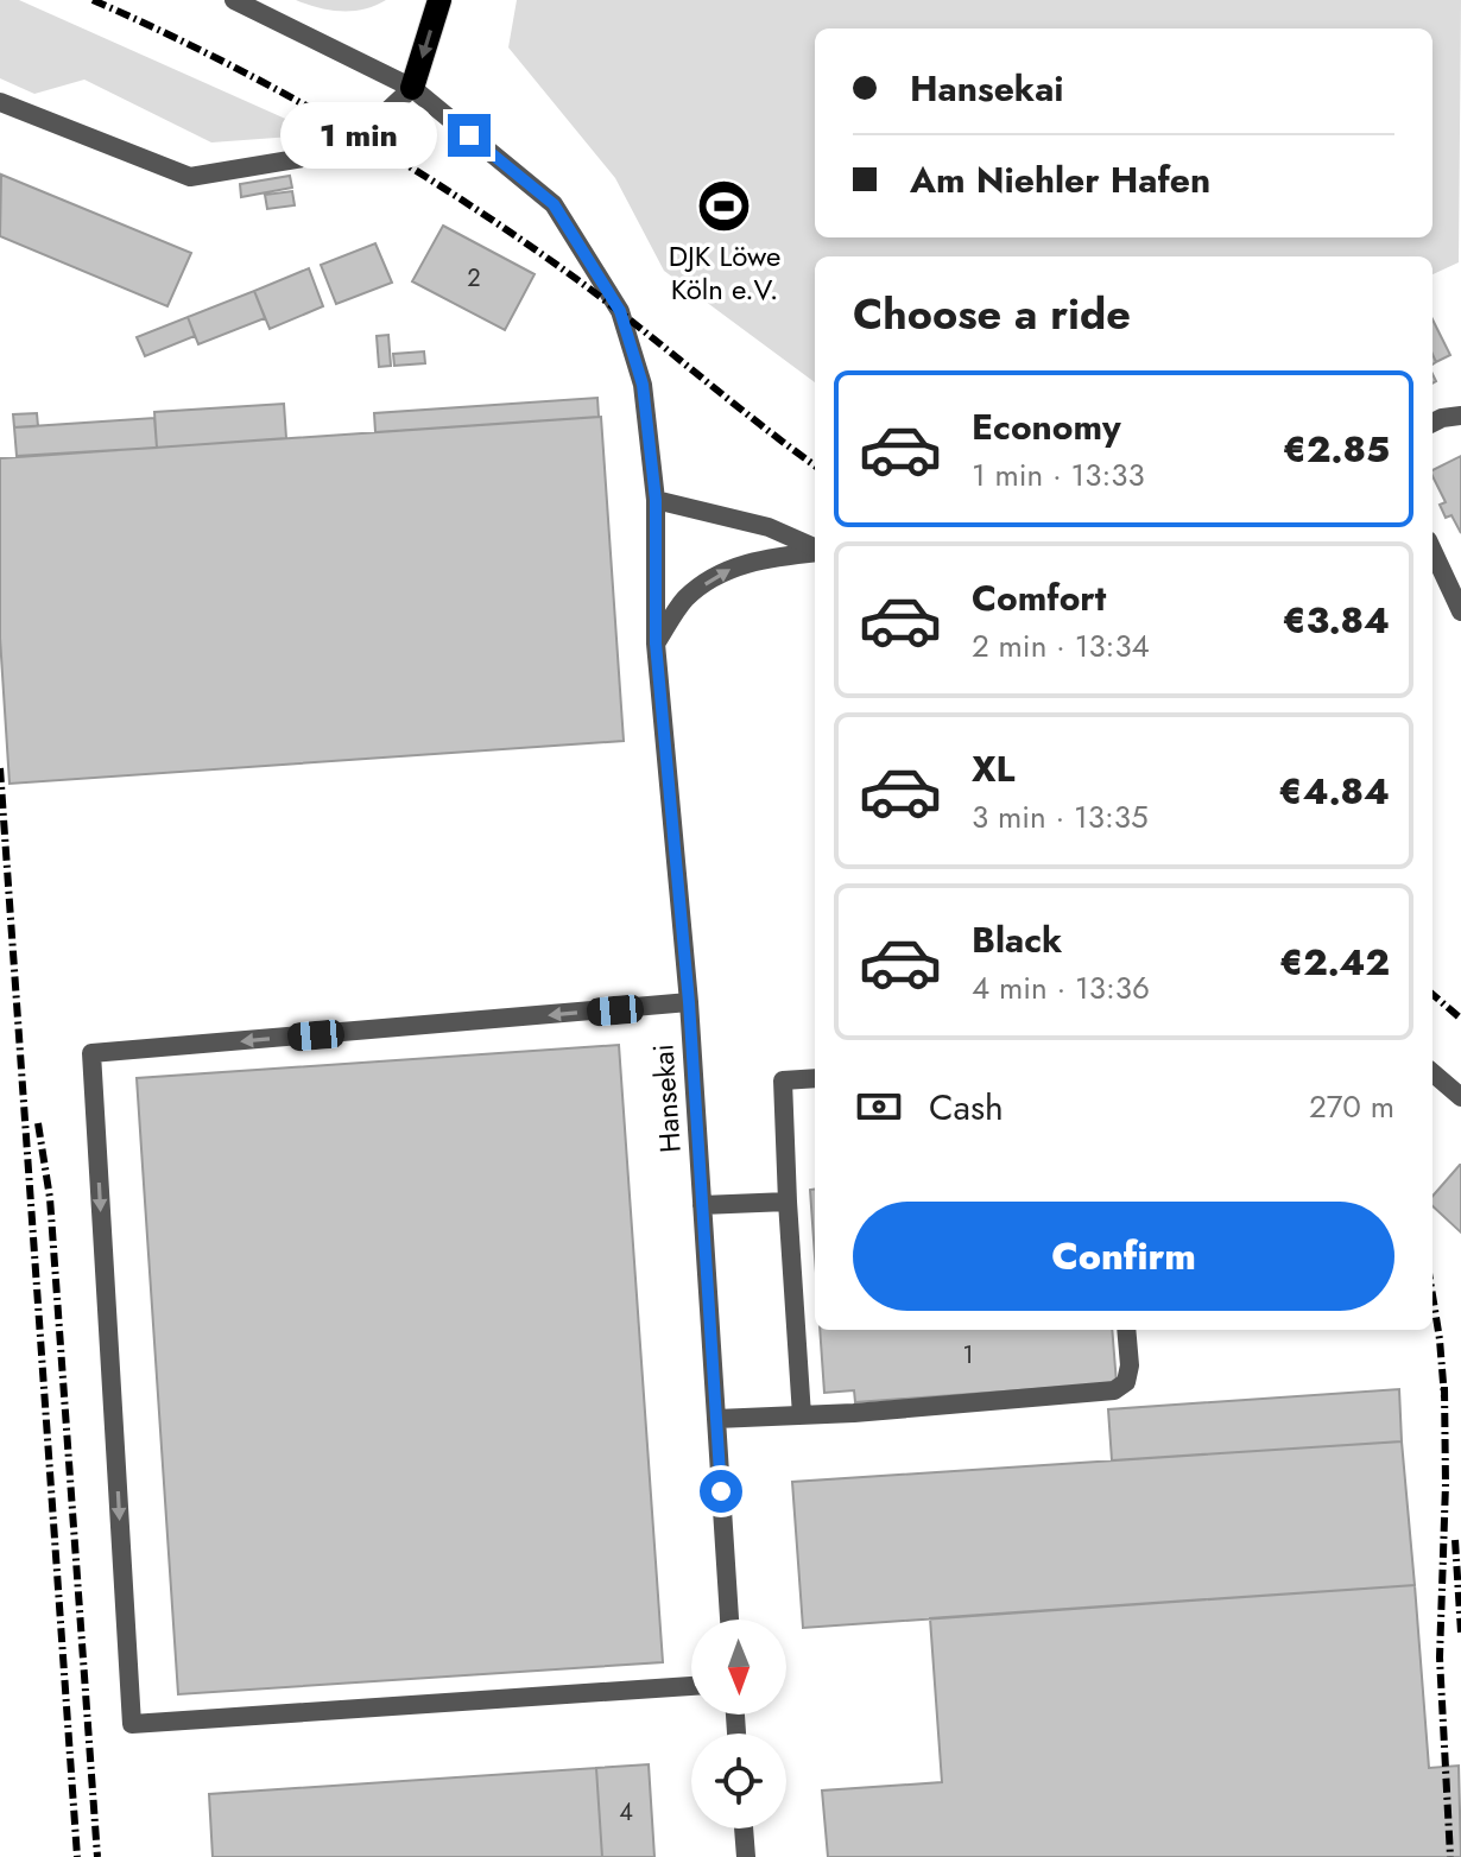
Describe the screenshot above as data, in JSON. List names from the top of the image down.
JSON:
{
  "streets": {
    "street": ["Hansekai"]
  },
  "places": {
    "sports": ["DJK Löwe Köln e.V."]
  },
  "house_numbers": ["2", "1", "4"],
  "north": "bottom",
  "page": {
    "banner": ["Hansekai", "Am Niehler Hafen"],
    "bubble": "1 min",
    "heading": "Choose a ride",
    "list": [
      {
        "name": "Economy",
        "note": "1 min · 13:33",
        "value": "€2.85"
      },
      {
        "name": "Comfort",
        "note": "2 min · 13:34",
        "value": "€3.84"
      },
      {
        "name": "XL",
        "note": "3 min · 13:35",
        "value": "€4.84"
      },
      {
        "name": "Black",
        "note": "4 min · 13:36",
        "value": "€2.42"
      }
    ],
    "pay": ["Cash", "270 m"],
    "buttons": "Confirm"
  }
}
